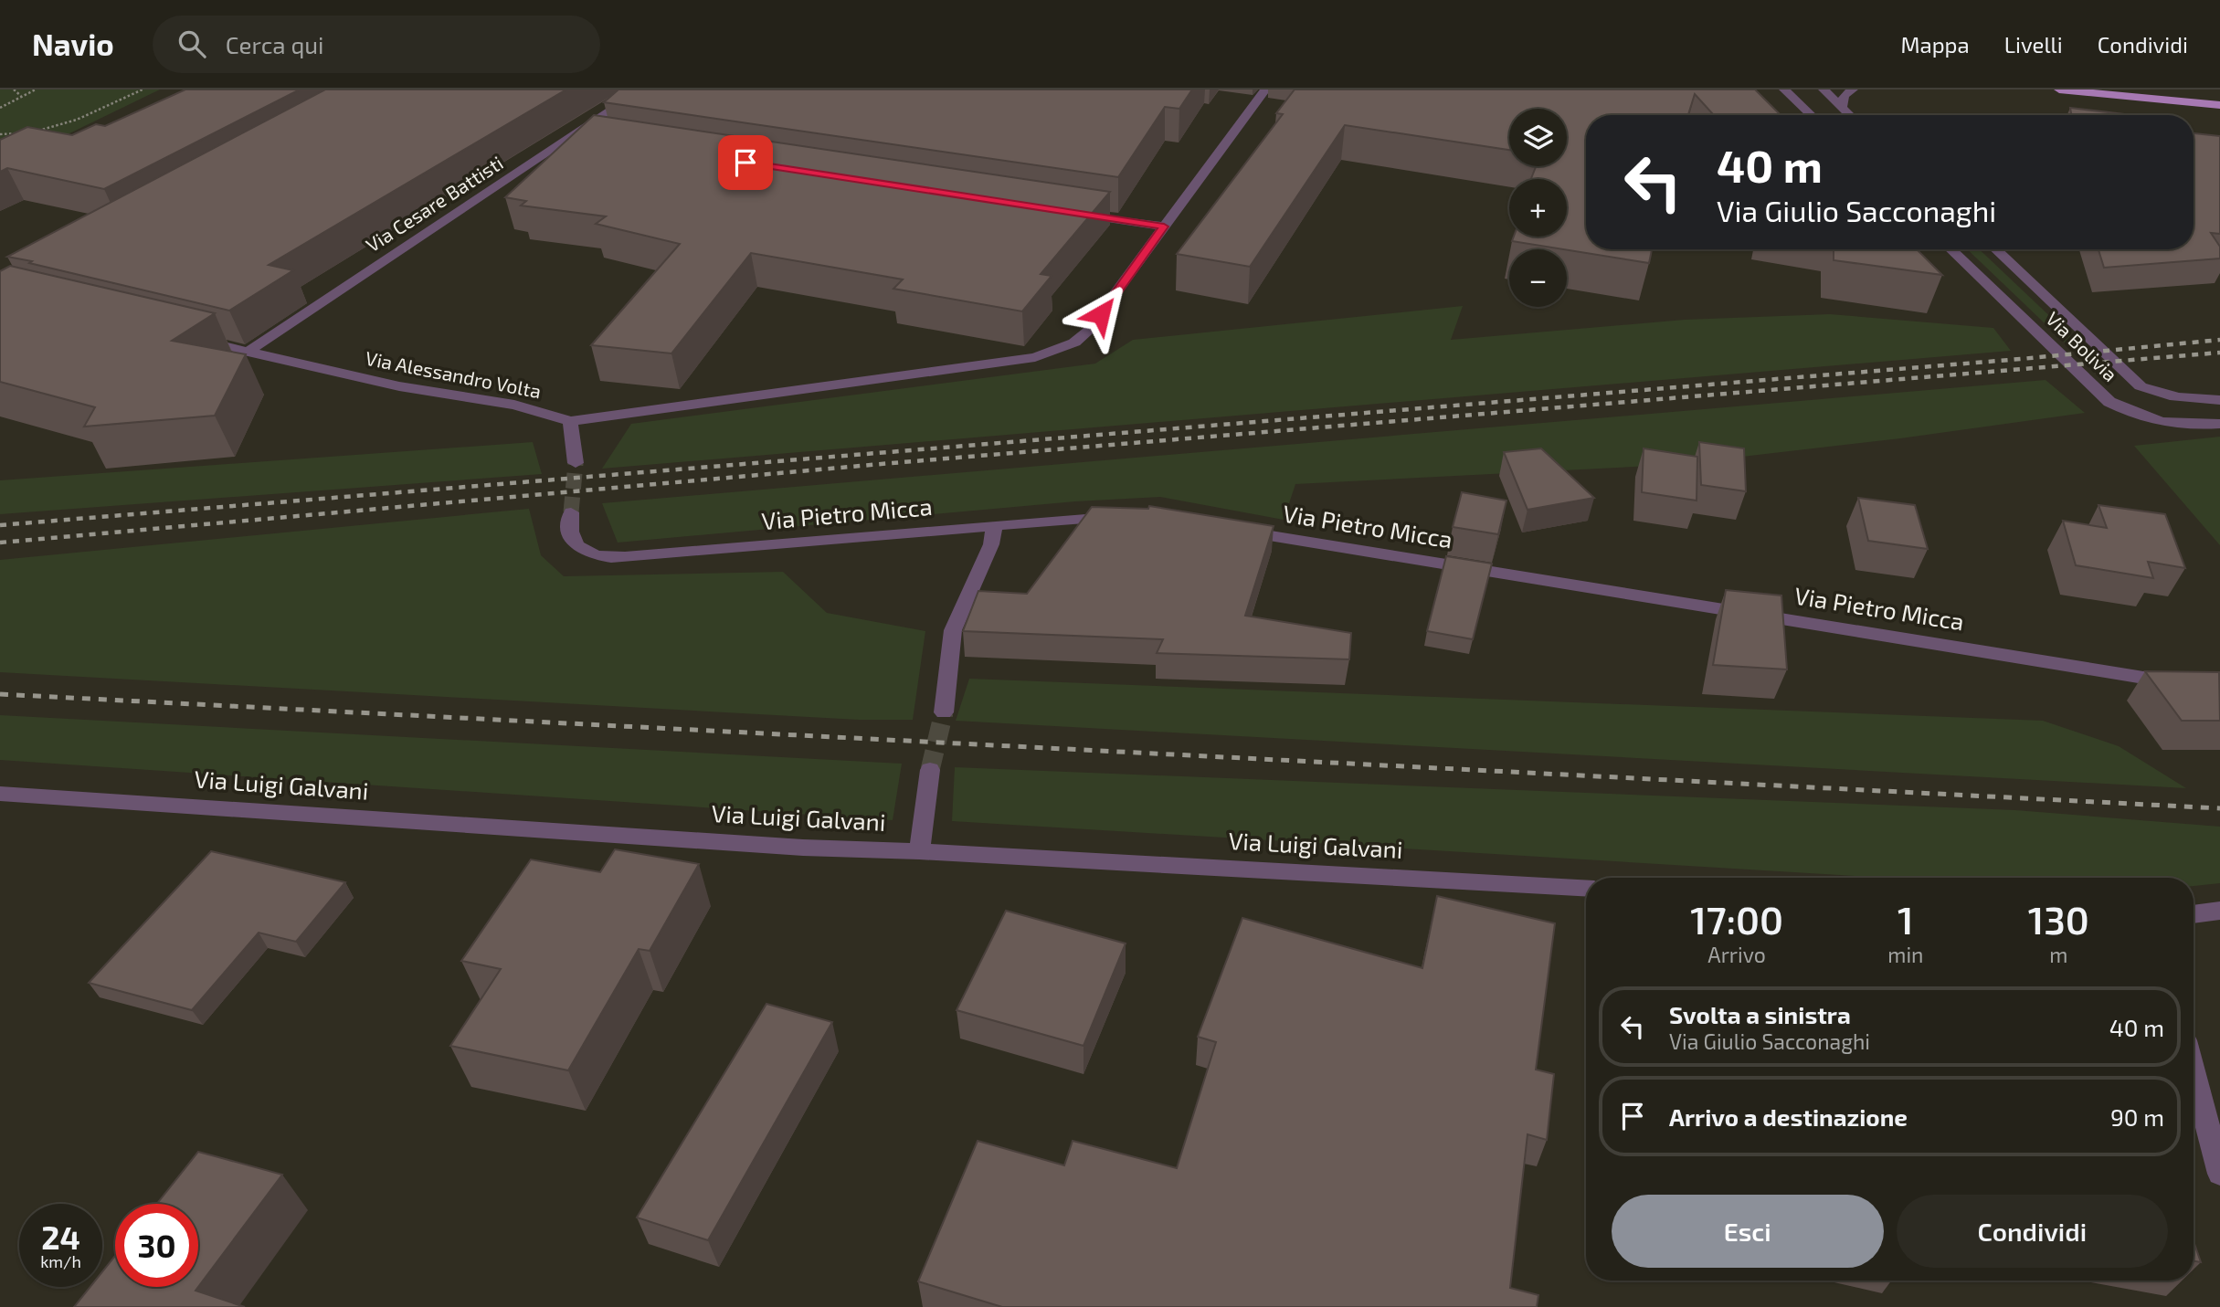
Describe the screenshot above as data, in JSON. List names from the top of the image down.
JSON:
{
  "streets": {
    "street": [
      "Via Cesare Battisti",
      "Via Bolivia",
      "Via Alessandro Volta",
      "Via Pietro Micca",
      "Via Luigi Galvani"
    ]
  },
  "crossings": [
    ["Via Cesare Battisti", "Via Alessandro Volta"]
  ],
  "page": {
    "header": "Navio",
    "search": "Cerca qui",
    "nav": ["Mappa", "Livelli", "Condividi"],
    "map_buttons": ["+", "−"],
    "turn": ["40 m", "Via Giulio Sacconaghi"],
    "eta": [
      "17:00",
      "Arrivo",
      "1",
      "min",
      "130",
      "m"
    ],
    "list": [
      {
        "name": "Svolta a sinistra",
        "note": "Via Giulio Sacconaghi",
        "value": "40 m"
      },
      {
        "name": "Arrivo a destinazione",
        "value": "90 m"
      }
    ],
    "buttons": ["Esci", "Condividi"],
    "speed": "24 km/h",
    "limit": "30"
  }
}
